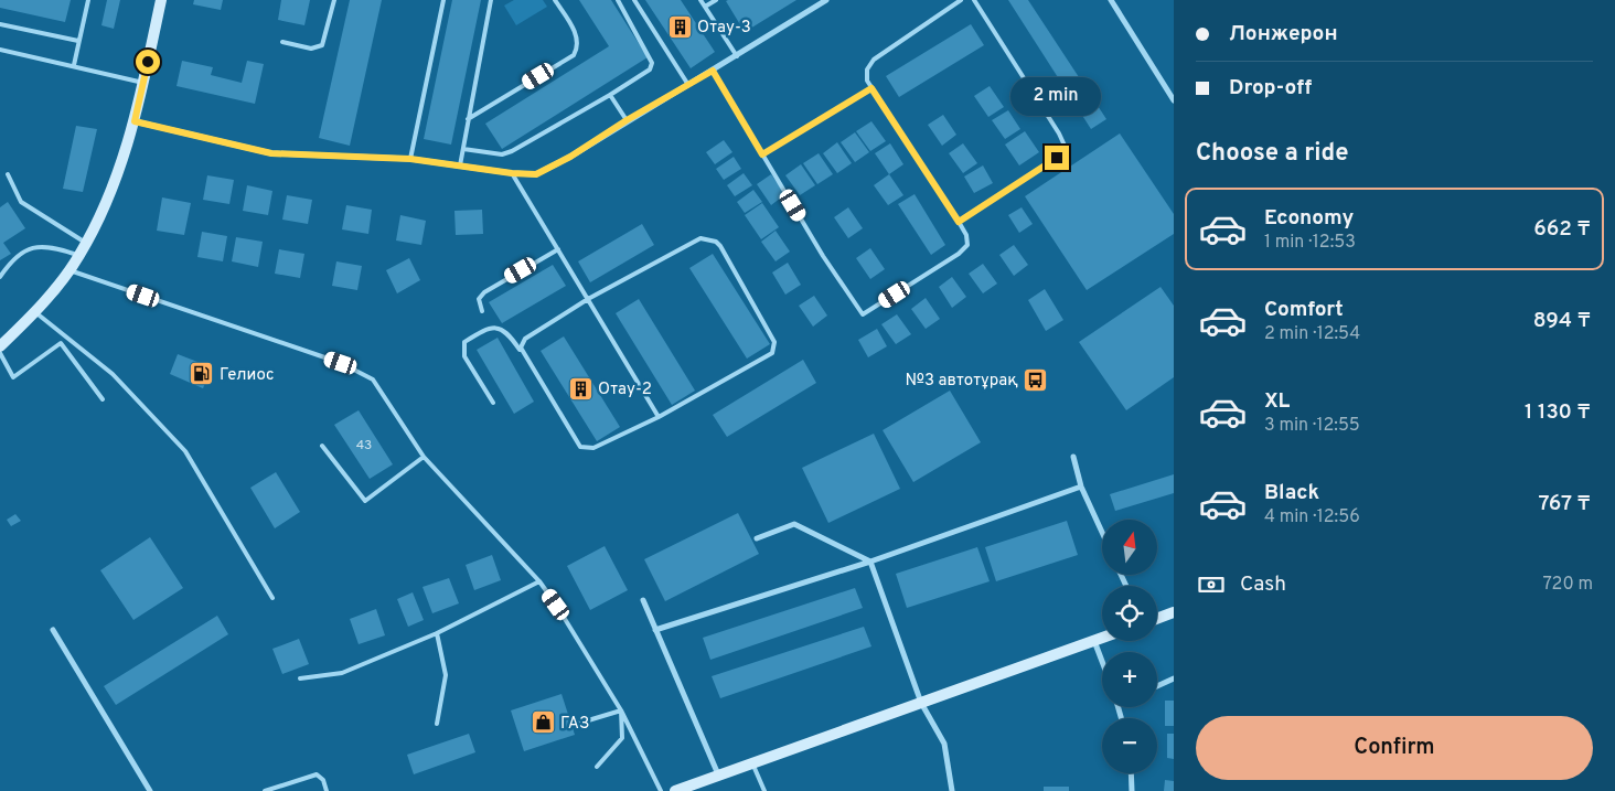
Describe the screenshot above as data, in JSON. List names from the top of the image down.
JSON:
{
  "places": {
    "building": ["Отау-3", "Отау-2"],
    "fuel station": ["Гелиос"],
    "bus stop": ["№3 автотұрақ"],
    "shop": ["ГАЗ"]
  },
  "house_numbers": ["43"],
  "north": "top",
  "page": {
    "banner": ["Лонжерон", "Drop-off"],
    "bubble": "2 min",
    "heading": "Choose a ride",
    "list": [
      {
        "name": "Economy",
        "note": "1 min · 12:53",
        "value": "662 ₸"
      },
      {
        "name": "Comfort",
        "note": "2 min · 12:54",
        "value": "894 ₸"
      },
      {
        "name": "XL",
        "note": "3 min · 12:55",
        "value": "1 130 ₸"
      },
      {
        "name": "Black",
        "note": "4 min · 12:56",
        "value": "767 ₸"
      }
    ],
    "map_buttons": ["+", "−"],
    "pay": ["Cash", "720 m"],
    "buttons": "Confirm"
  }
}
